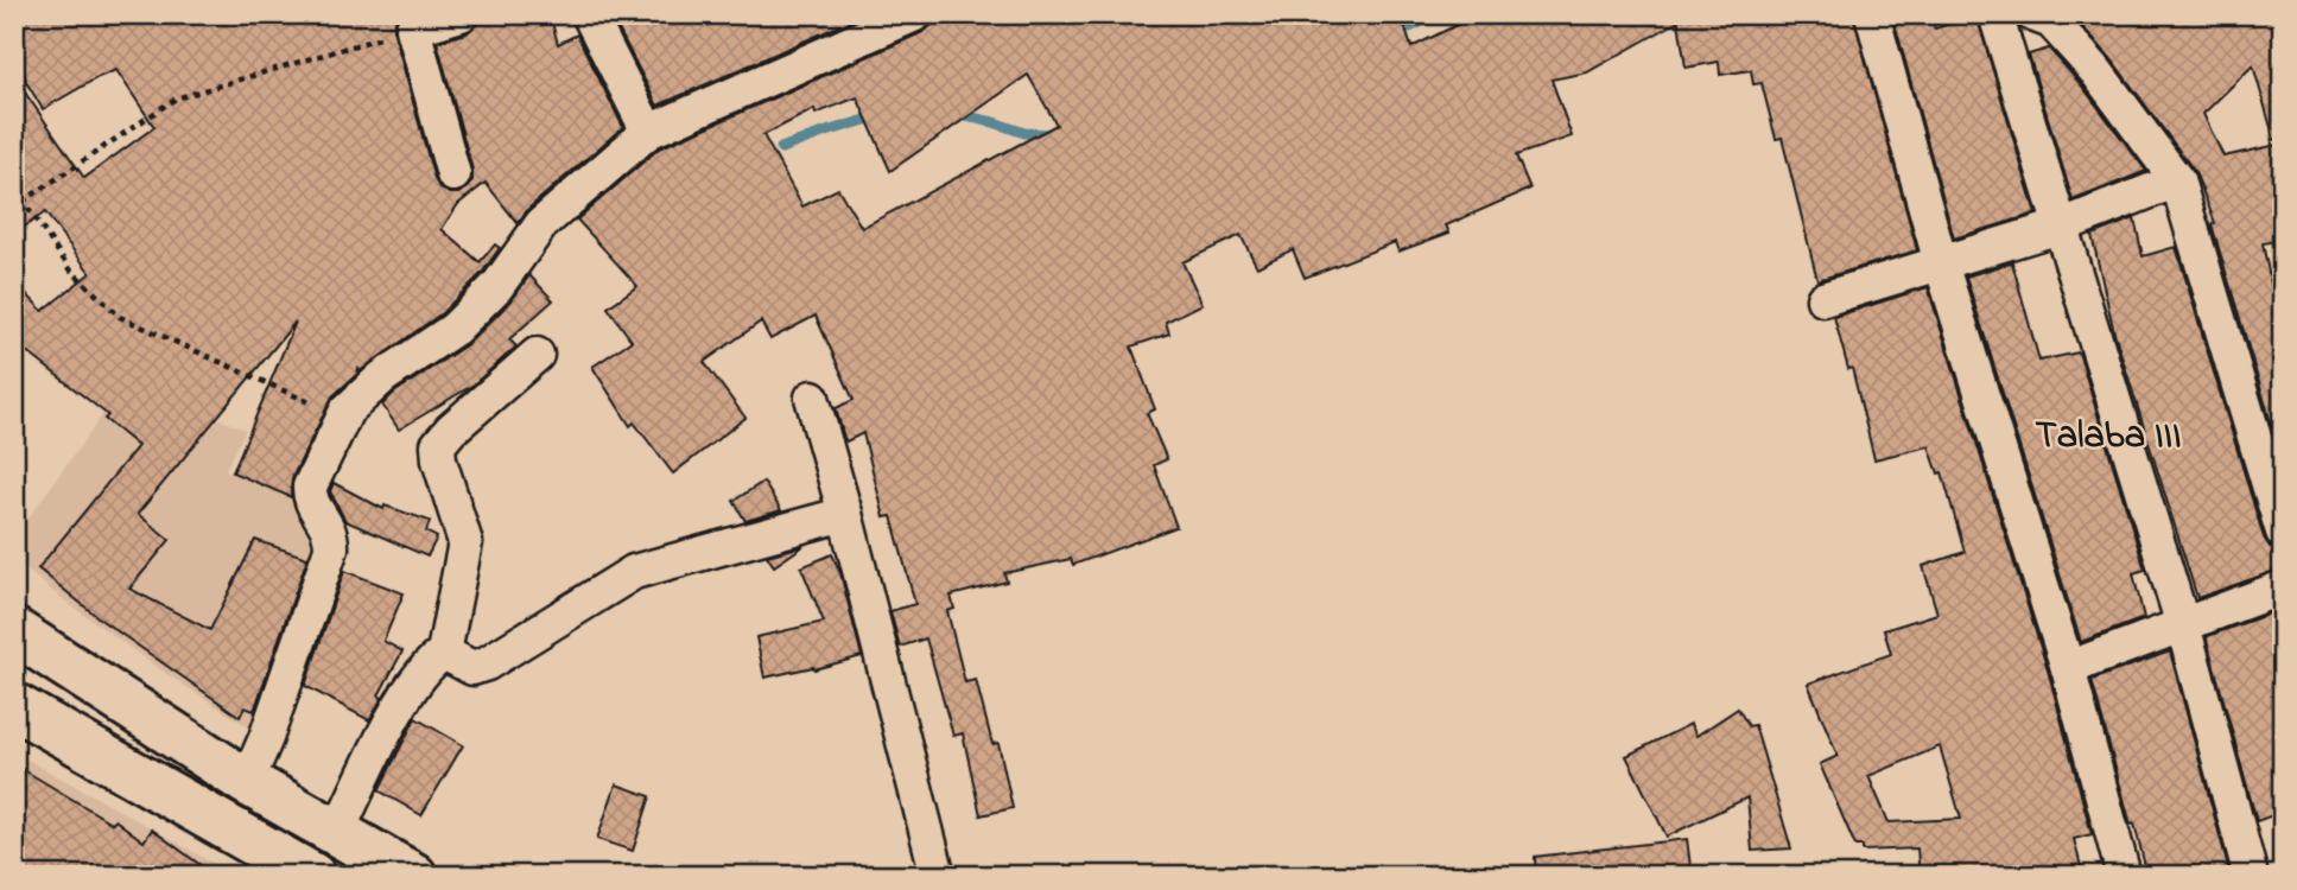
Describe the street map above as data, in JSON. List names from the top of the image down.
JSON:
{
  "districts": ["Talaba III"]
}
